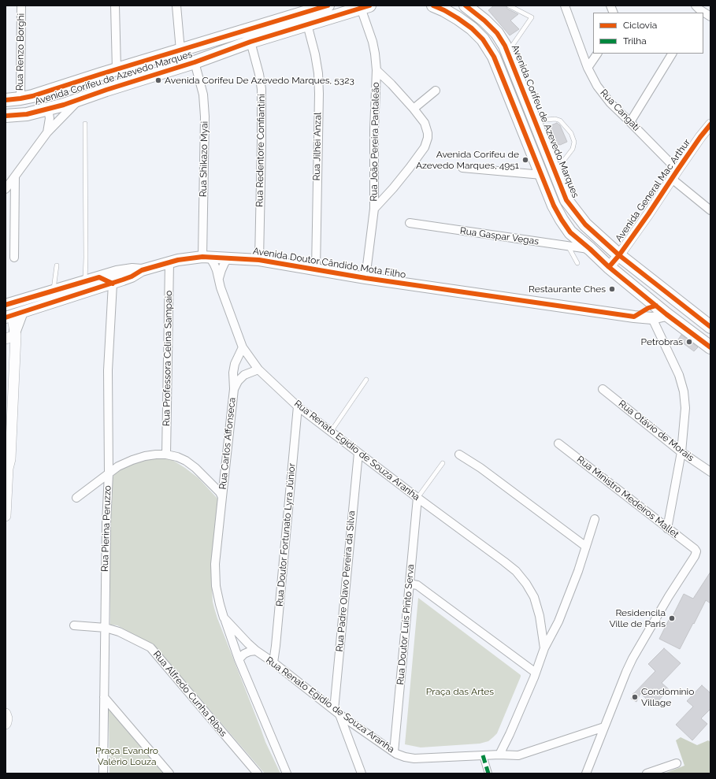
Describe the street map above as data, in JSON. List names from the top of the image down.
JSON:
{
  "streets": {
    "main road": ["Avenida Corifeu de Azevedo Marques", "Avenida Doutor Cândido Mota Filho"],
    "street": [
      "Rua Renzo Borghi",
      "Rua Cangati",
      "Rua João Pereira Pantaleão",
      "Rua Jilhei Anzal",
      "Rua Redentore Confiantini",
      "Rua Shikazo Myai",
      "Avenida General Mac Arthur",
      "Rua Gaspar Vegas",
      "Rua Professora Celina Sampaio",
      "Rua Otávio de Morais",
      "Rua Carlos Affonseca",
      "Rua Renato Egidio de Souza Aranha",
      "Rua Ministro Medeiros Mallet",
      "Rua Pierina Peruzzo",
      "Rua Doutor Fortunato Lyra Júnior",
      "Rua Padre Olavo Pereira da Silva",
      "Rua Doutor Luís Pinto Serva",
      "Rua Alfredo Cunha Ribas"
    ]
  },
  "crossings": [
    ["Rua Renzo Borghi", "Avenida Corifeu de Azevedo Marques"],
    ["Avenida Corifeu de Azevedo Marques", "Rua João Pereira Pantaleão"],
    ["Avenida Corifeu de Azevedo Marques", "Rua Jilhei Anzal"],
    ["Avenida Corifeu de Azevedo Marques", "Rua Redentore Confiantini"],
    ["Avenida Corifeu de Azevedo Marques", "Rua Shikazo Myai"],
    ["Avenida Corifeu de Azevedo Marques", "Avenida General Mac Arthur"],
    ["Rua Cangati", "Avenida General Mac Arthur"],
    ["Rua João Pereira Pantaleão", "Avenida Doutor Cândido Mota Filho"],
    ["Rua Jilhei Anzal", "Avenida Doutor Cândido Mota Filho"],
    ["Rua Redentore Confiantini", "Avenida Doutor Cândido Mota Filho"],
    ["Rua Shikazo Myai", "Avenida Doutor Cândido Mota Filho"],
    ["Rua Shikazo Myai", "Rua Renato Egidio de Souza Aranha"],
    ["Avenida Doutor Cândido Mota Filho", "Rua Professora Celina Sampaio"],
    ["Avenida Doutor Cândido Mota Filho", "Rua Renato Egidio de Souza Aranha"],
    ["Avenida Doutor Cândido Mota Filho", "Rua Pierina Peruzzo"],
    ["Rua Carlos Affonseca", "Rua Renato Egidio de Souza Aranha"],
    ["Rua Renato Egidio de Souza Aranha", "Rua Ministro Medeiros Mallet"],
    ["Rua Renato Egidio de Souza Aranha", "Rua Doutor Fortunato Lyra Júnior"],
    ["Rua Renato Egidio de Souza Aranha", "Rua Padre Olavo Pereira da Silva"],
    ["Rua Renato Egidio de Souza Aranha", "Rua Doutor Luís Pinto Serva"],
    ["Rua Pierina Peruzzo", "Rua Alfredo Cunha Ribas"]
  ],
  "parks": ["Praça das Artes", "Praça Evandro Valério Louza"],
  "places": [
    "Avenida Corifeu De Azevedo Marques, 5323",
    "Avenida Corifeu de Azevedo Marques, 4951",
    "Restaurante Ches",
    "Petrobras",
    "Residencila Ville de Paris",
    "Condomínio Village"
  ],
  "legend": ["Ciclovia", "Trilha"]
}
